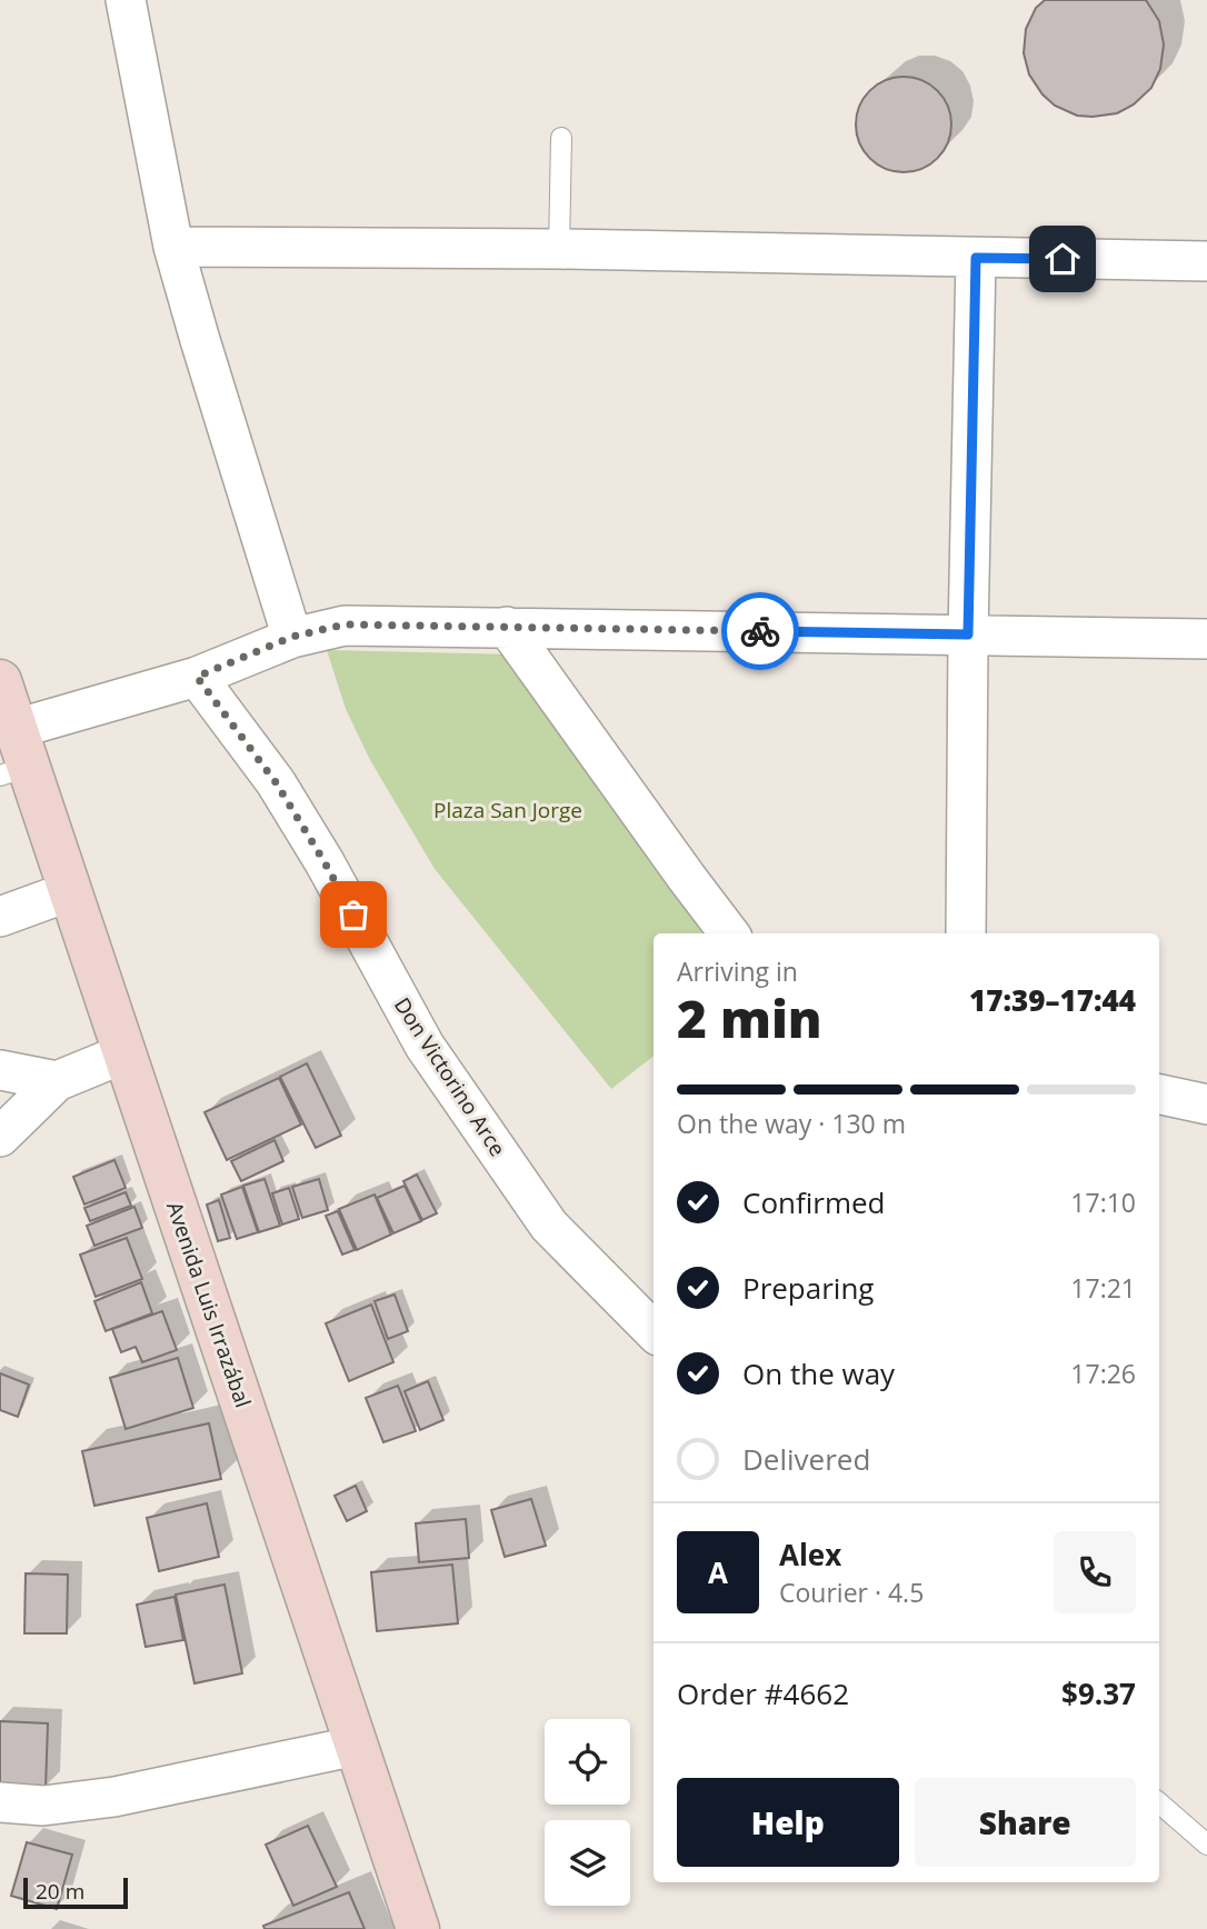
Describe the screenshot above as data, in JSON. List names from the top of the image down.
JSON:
{
  "streets": {
    "main road": ["Avenida Luis Irrazábal"],
    "street": ["Don Victorino Arce"]
  },
  "parks": ["Plaza San Jorge"],
  "scale_bar": "20 m",
  "page": {
    "heading": ["2 min", "Arriving in", "17:39–17:44"],
    "panel": [
      "Alex",
      "Courier · 4.5",
      "Order #4662",
      "$9.37"
    ],
    "bar": "On the way · 130 m",
    "list": [
      ["Confirmed", "17:10"],
      ["Preparing", "17:21"],
      ["On the way", "17:26"],
      "Delivered"
    ],
    "round": "A",
    "buttons": ["Help", "Share"],
    "scale": "20 m"
  }
}
